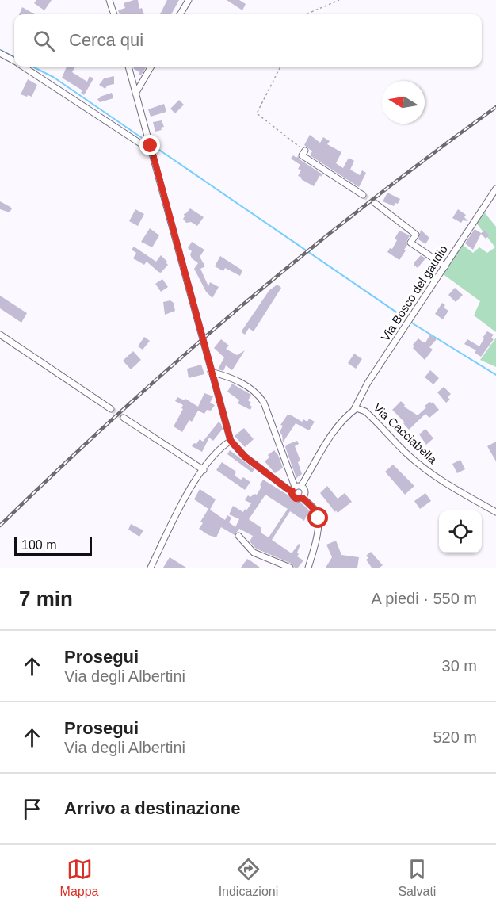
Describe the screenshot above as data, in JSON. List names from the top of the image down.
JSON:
{
  "streets": {
    "street": ["Via Bosco del gaudio", "Via Cacciabella"]
  },
  "crossings": [
    ["Via Bosco del gaudio", "Via Cacciabella"]
  ],
  "scale_bar": "100 m",
  "north": "left",
  "page": {
    "search": "Cerca qui",
    "scale": "100 m",
    "heading": ["7 min", "A piedi · 550 m"],
    "list": [
      ["Prosegui", "Via degli Albertini", "30 m"],
      ["Prosegui", "Via degli Albertini", "520 m"],
      "Arrivo a destinazione"
    ],
    "nav": ["Mappa", "Indicazioni", "Salvati"]
  }
}
